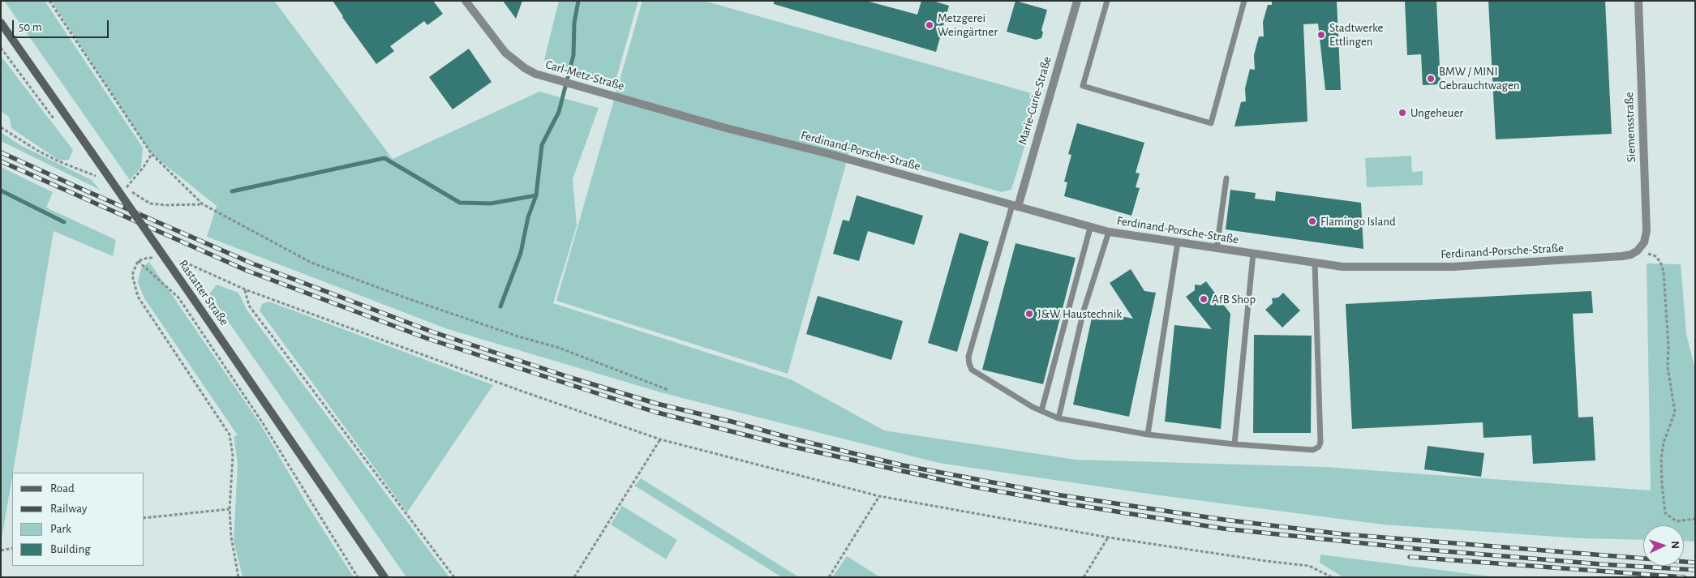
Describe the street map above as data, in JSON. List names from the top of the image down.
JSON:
{
  "streets": {
    "main road": ["Rastatter Straße"],
    "street": [
      "Carl-Metz-Straße",
      "Marie-Curie-Straße",
      "Siemensstraße",
      "Ferdinand-Porsche-Straße"
    ]
  },
  "crossings": [
    ["Carl-Metz-Straße", "Ferdinand-Porsche-Straße"],
    ["Marie-Curie-Straße", "Ferdinand-Porsche-Straße"],
    ["Siemensstraße", "Ferdinand-Porsche-Straße"]
  ],
  "places": [
    "Metzgerei Weingärtner",
    "Stadtwerke Ettlingen",
    "BMW / MINI Gebrauchtwagen",
    "Ungeheuer",
    "Flamingo Island",
    "AfB Shop",
    "J&W Haustechnik"
  ],
  "legend": [
    "Road",
    "Railway",
    "Park",
    "Building"
  ],
  "scale_bar": "50 m",
  "north": "right"
}
